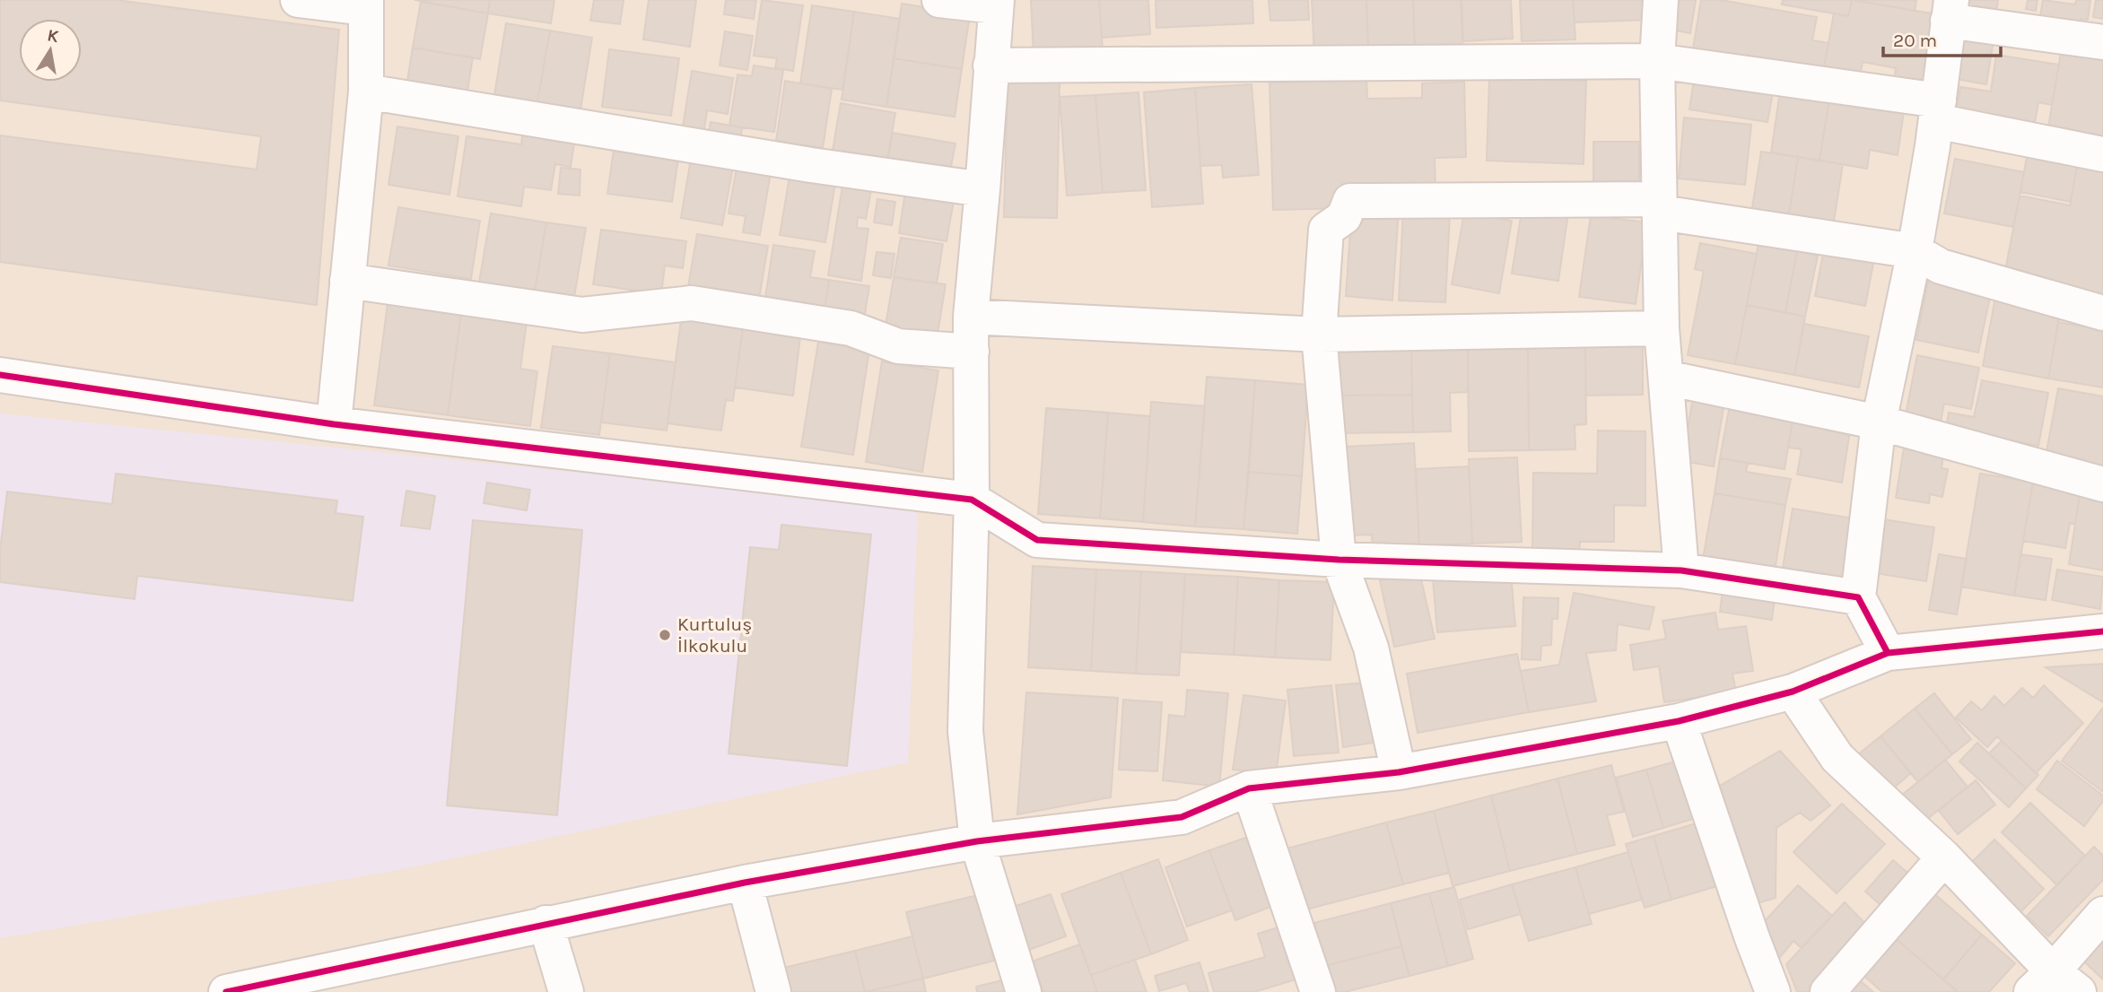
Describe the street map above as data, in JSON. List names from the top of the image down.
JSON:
{
  "places": ["Kurtuluş İlkokulu"],
  "scale_bar": "20 m",
  "north": "top"
}
